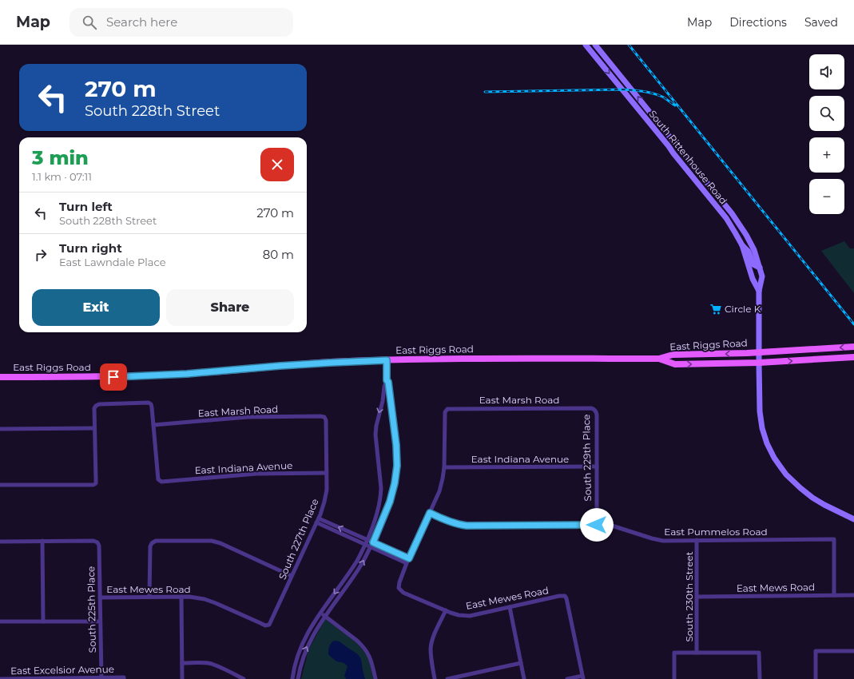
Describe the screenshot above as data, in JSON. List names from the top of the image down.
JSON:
{
  "streets": {
    "main road": ["South Rittenhouse Road", "East Riggs Road"],
    "street": [
      "East Marsh Road",
      "South 229th Place",
      "East Indiana Avenue",
      "East Pummelos Road",
      "South 227th Place",
      "East Mews Road",
      "East Mewes Road",
      "South 230th Street",
      "South 225th Place",
      "East Excelsior Avenue"
    ]
  },
  "crossings": [
    ["South Rittenhouse Road", "East Riggs Road"],
    ["East Marsh Road", "South 229th Place"],
    ["East Marsh Road", "East Indiana Avenue"],
    ["East Marsh Road", "South 227th Place"],
    ["South 229th Place", "East Indiana Avenue"],
    ["South 229th Place", "East Pummelos Road"],
    ["East Indiana Avenue", "South 227th Place"],
    ["East Pummelos Road", "East Mews Road"],
    ["East Pummelos Road", "South 230th Street"],
    ["South 227th Place", "East Mewes Road"],
    ["East Mews Road", "South 230th Street"],
    ["East Mewes Road", "South 225th Place"],
    ["South 225th Place", "East Excelsior Avenue"]
  ],
  "places": {
    "supermarket": ["Circle K"]
  },
  "page": {
    "header": "Map",
    "search": "Search here",
    "nav": ["Map", "Directions", "Saved"],
    "map_buttons": ["+", "−"],
    "turn": ["270 m", "South 228th Street"],
    "heading": ["3 min", "1.1 km · 07:11"],
    "list": [
      {
        "name": "Turn left",
        "note": "South 228th Street",
        "value": "270 m"
      },
      {
        "name": "Turn right",
        "note": "East Lawndale Place",
        "value": "80 m"
      }
    ],
    "buttons": ["Exit", "Share"]
  }
}
